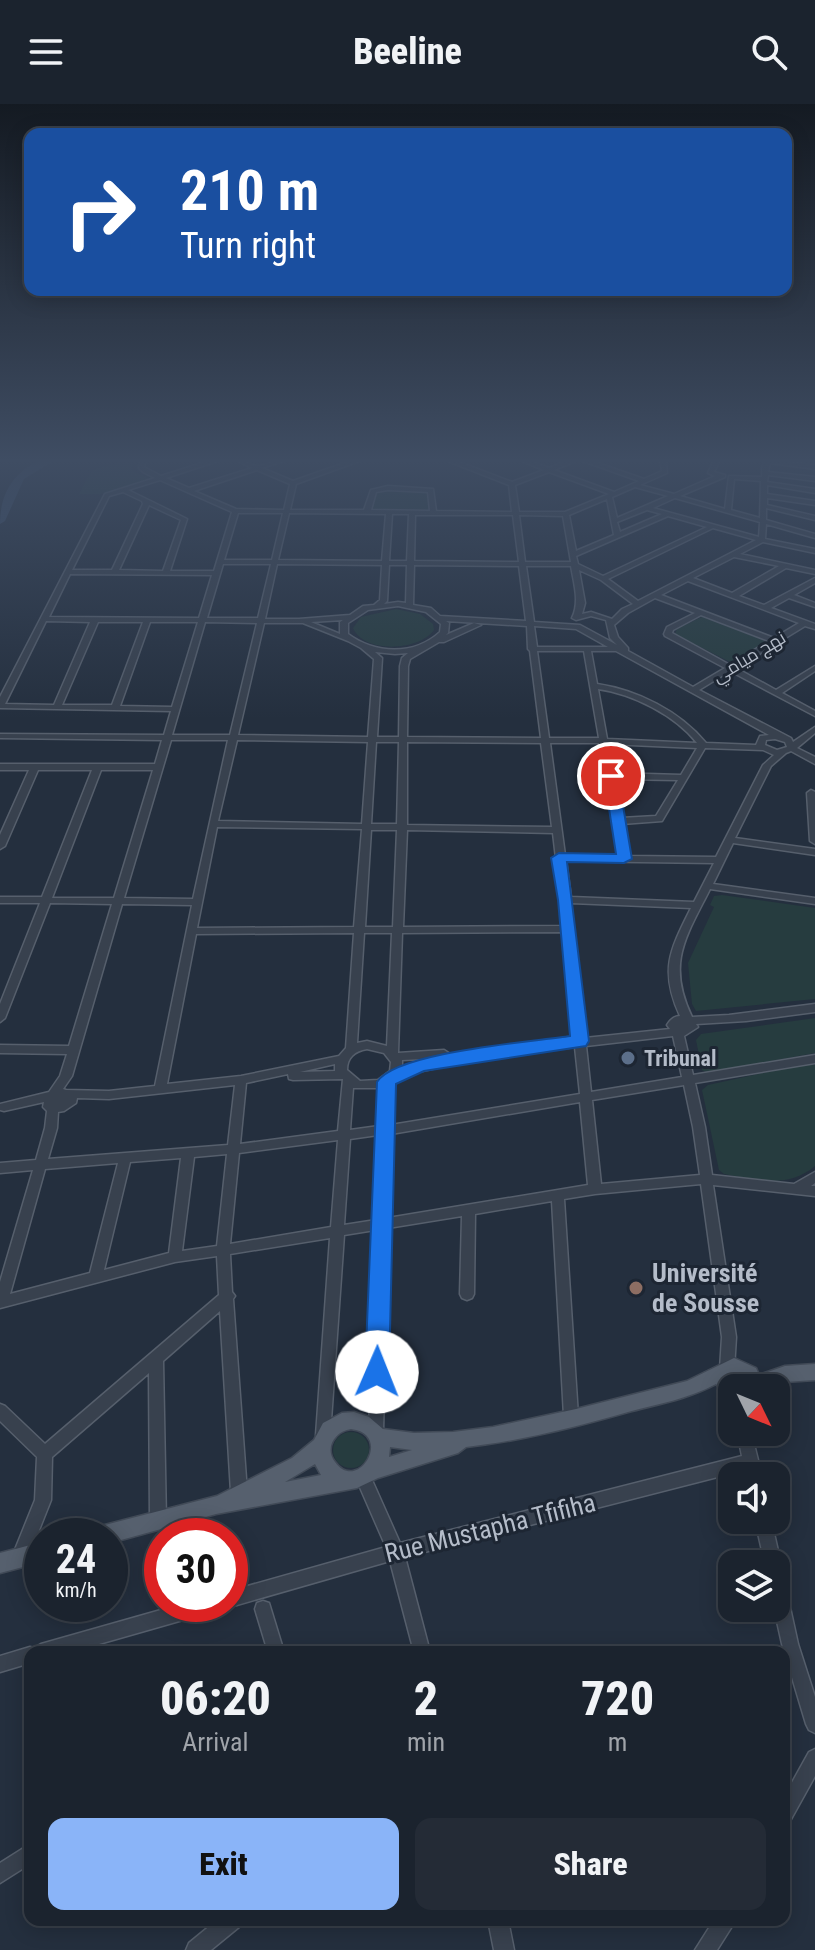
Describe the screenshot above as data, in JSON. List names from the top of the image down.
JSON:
{
  "streets": {
    "street": ["نهج ميامي", "Rue Mustapha Tfifiha"]
  },
  "places": ["Tribunal", "Université de Sousse"],
  "north": "bottom right",
  "page": {
    "header": "Beeline",
    "turn": ["210 m", "Turn right"],
    "speed": "24 km/h",
    "limit": "30",
    "eta": [
      "06:20",
      "Arrival",
      "2",
      "min",
      "720",
      "m"
    ],
    "buttons": ["Exit", "Share"]
  }
}
